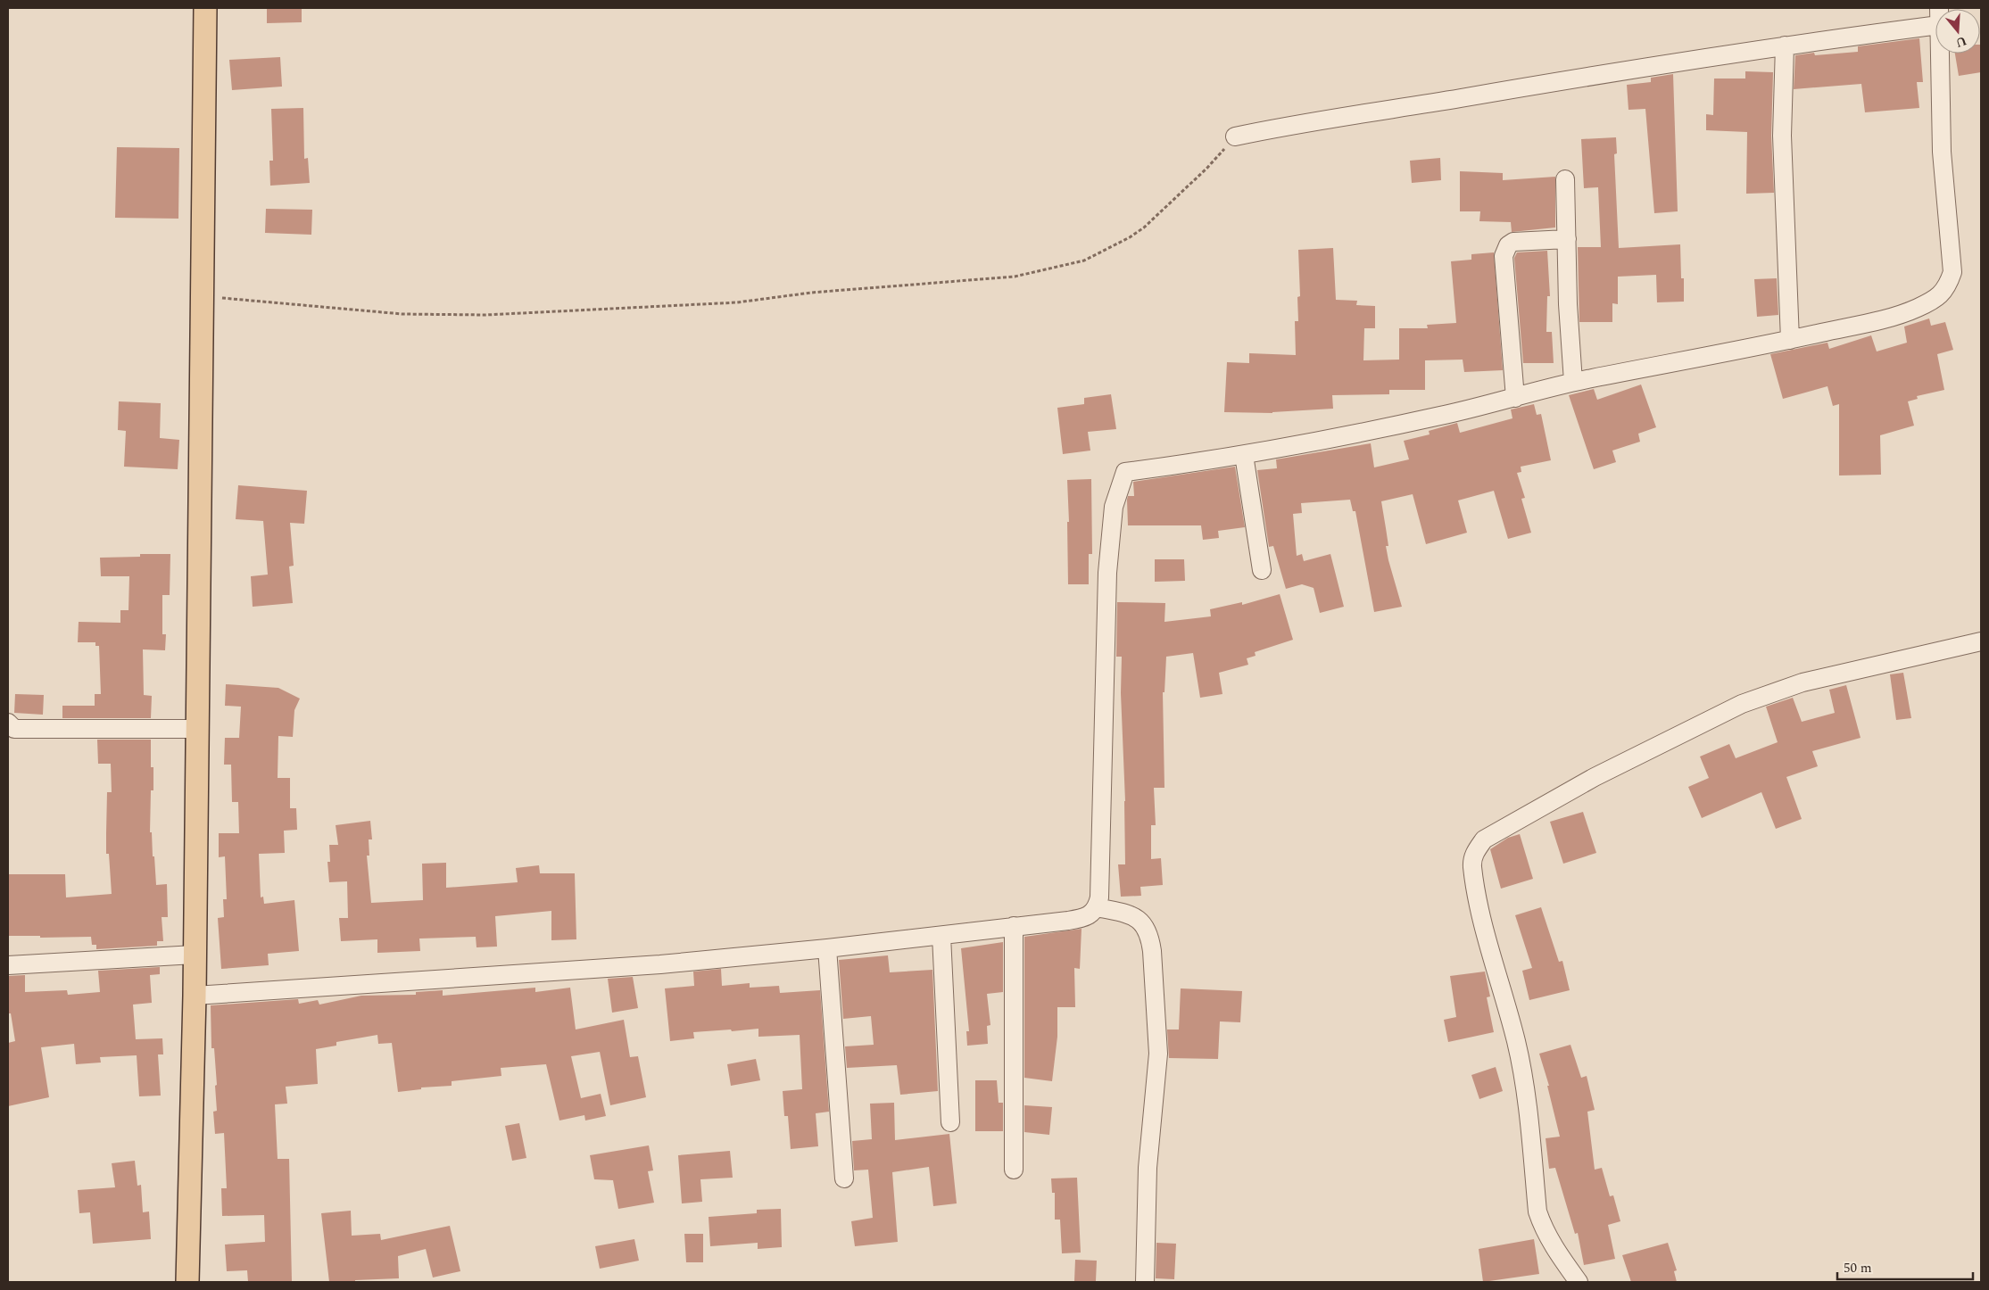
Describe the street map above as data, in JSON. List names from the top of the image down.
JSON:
{
  "scale_bar": "50 m",
  "north": "bottom"
}
